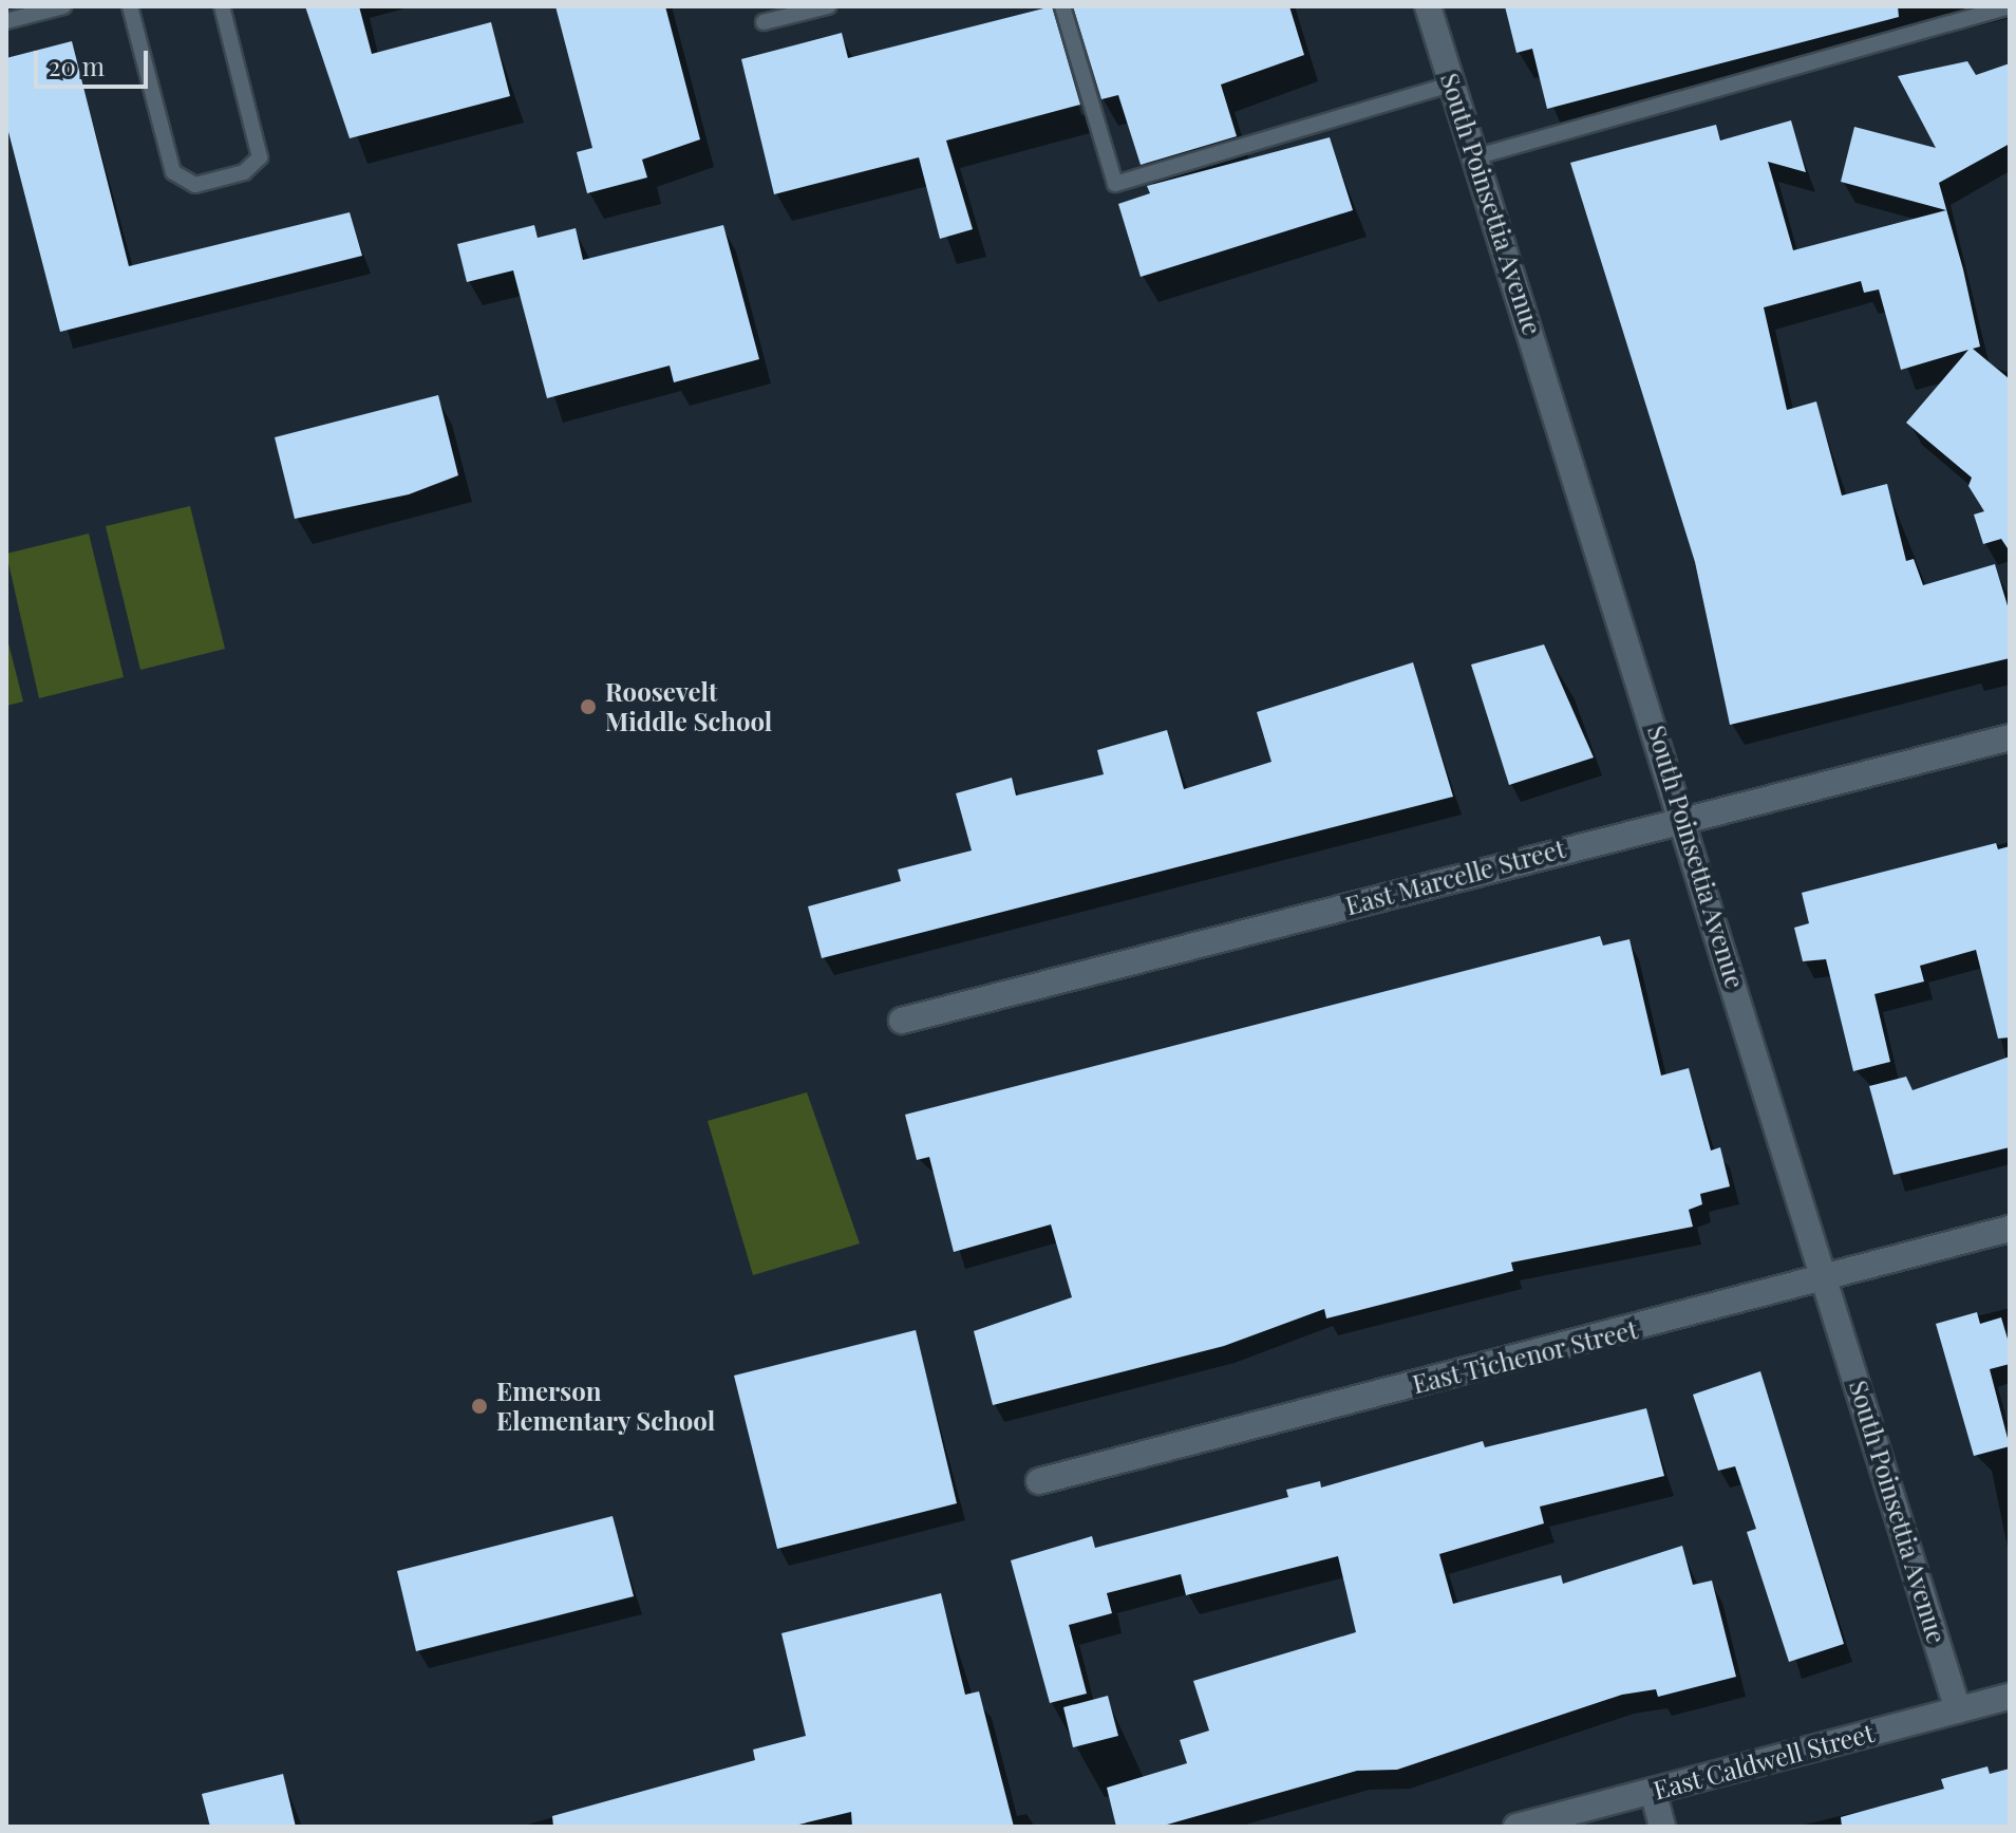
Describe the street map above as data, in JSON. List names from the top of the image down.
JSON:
{
  "streets": {
    "street": [
      "South Poinsettia Avenue",
      "East Marcelle Street",
      "East Tichenor Street",
      "East Caldwell Street"
    ]
  },
  "crossings": [
    ["South Poinsettia Avenue", "East Marcelle Street"],
    ["South Poinsettia Avenue", "East Tichenor Street"],
    ["South Poinsettia Avenue", "East Caldwell Street"]
  ],
  "places": ["Roosevelt Middle School", "Emerson Elementary School"],
  "scale_bar": "20 m"
}
